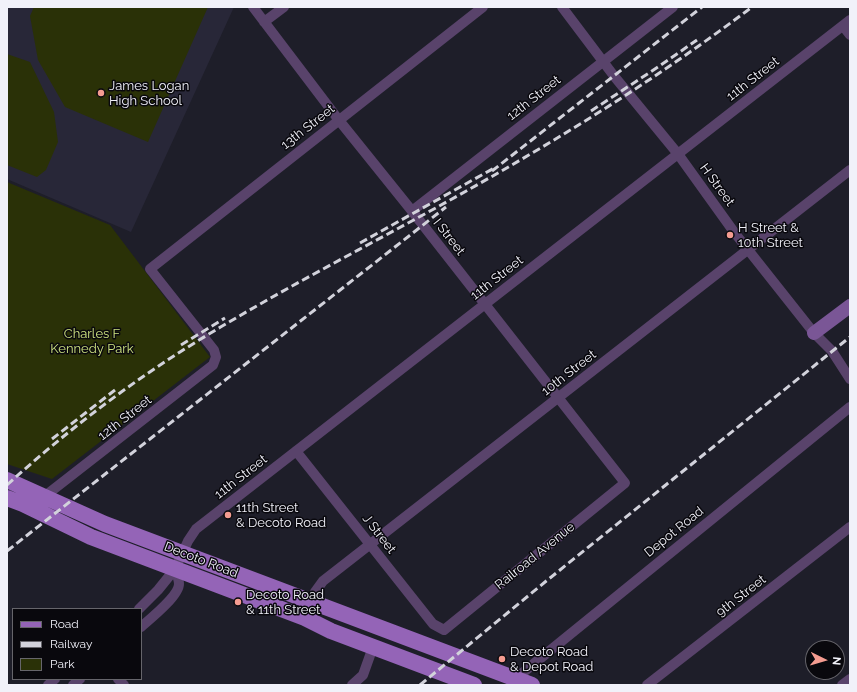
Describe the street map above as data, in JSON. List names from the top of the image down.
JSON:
{
  "streets": {
    "main road": ["Decoto Road"],
    "street": [
      "11th Street",
      "12th Street",
      "13th Street",
      "H Street",
      "I Street",
      "10th Street",
      "Depot Road",
      "J Street",
      "Railroad Avenue",
      "9th Street"
    ]
  },
  "crossings": [
    ["11th Street", "H Street"],
    ["11th Street", "I Street"],
    ["11th Street", "J Street"],
    ["11th Street", "Decoto Road"],
    ["12th Street", "13th Street"],
    ["12th Street", "H Street"],
    ["12th Street", "I Street"],
    ["12th Street", "Decoto Road"],
    ["13th Street", "I Street"],
    ["H Street", "10th Street"],
    ["I Street", "10th Street"],
    ["I Street", "Railroad Avenue"],
    ["10th Street", "J Street"],
    ["10th Street", "Decoto Road"],
    ["Depot Road", "Decoto Road"],
    ["J Street", "Railroad Avenue"]
  ],
  "parks": ["Charles F Kennedy Park"],
  "places": [
    "James Logan High School",
    "H Street & 10th Street",
    "11th Street & Decoto Road",
    "Decoto Road & 11th Street",
    "Decoto Road & Depot Road"
  ],
  "legend": ["Road", "Railway", "Park"],
  "north": "right"
}
